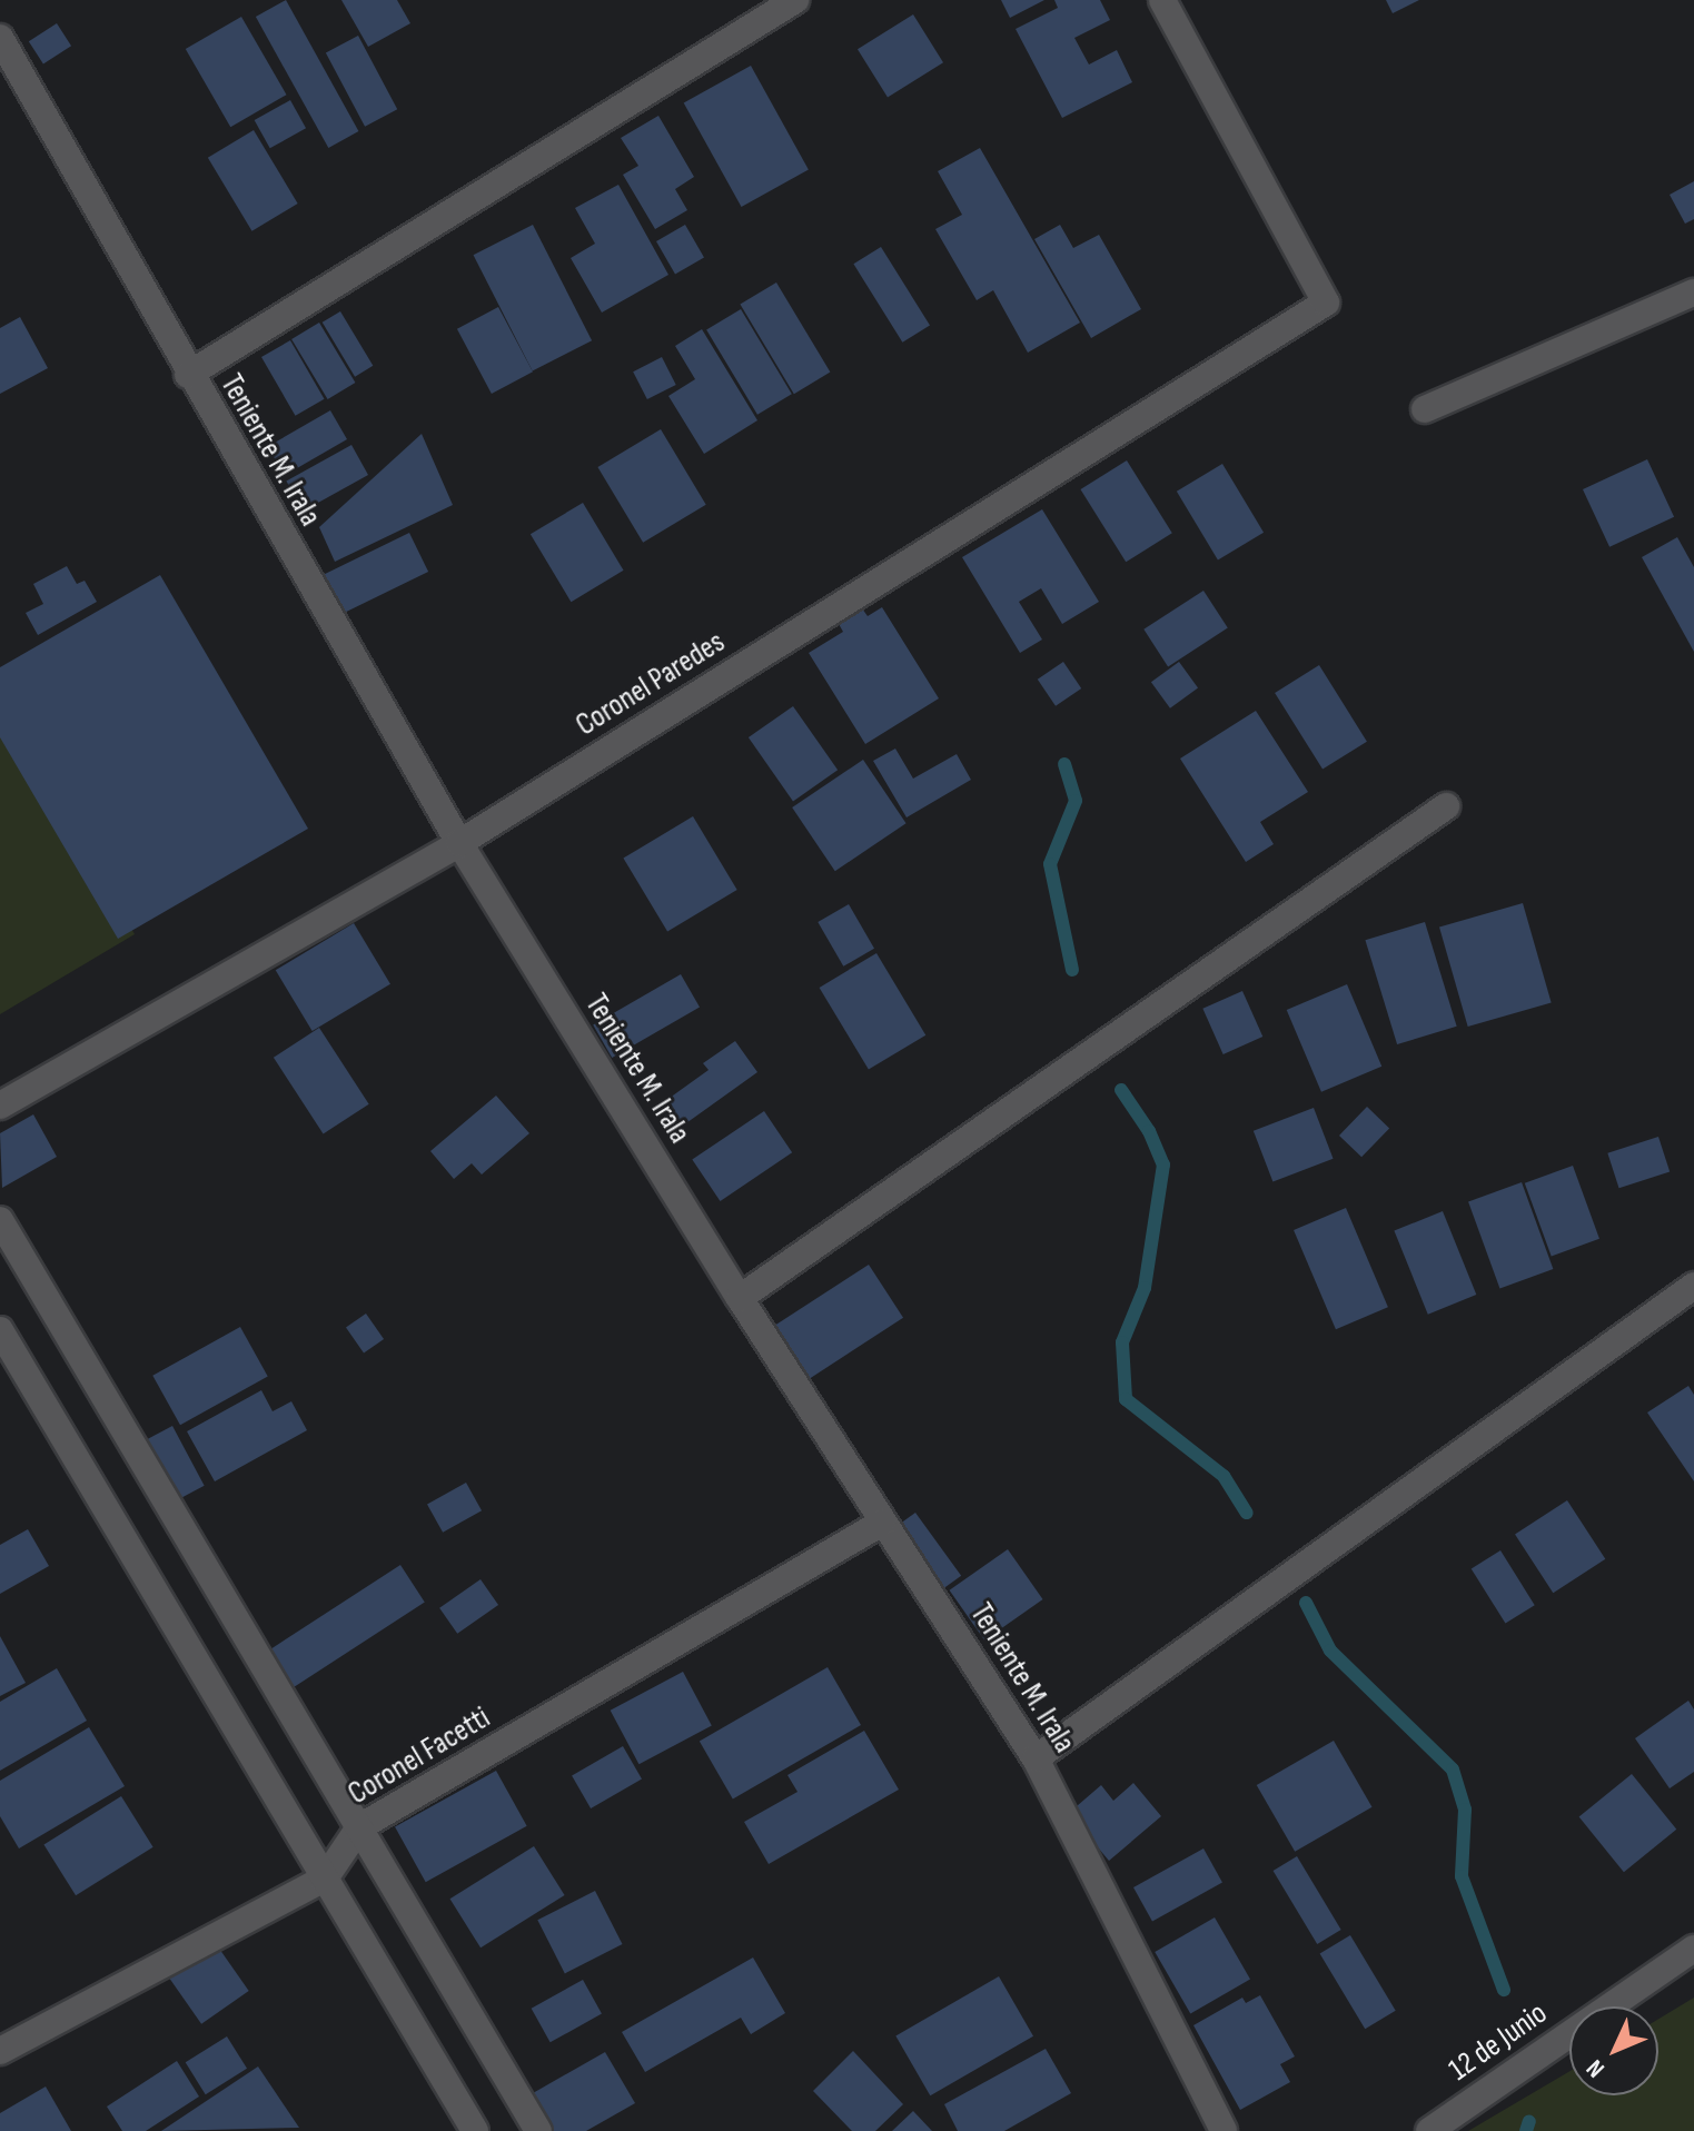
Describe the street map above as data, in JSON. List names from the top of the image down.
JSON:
{
  "streets": {
    "street": [
      "Teniente M. Irala",
      "Coronel Paredes",
      "Coronel Facetti",
      "12 de Junio"
    ]
  },
  "crossings": [
    ["Teniente M. Irala", "Coronel Paredes"],
    ["Teniente M. Irala", "Coronel Facetti"]
  ],
  "north": "bottom left"
}
